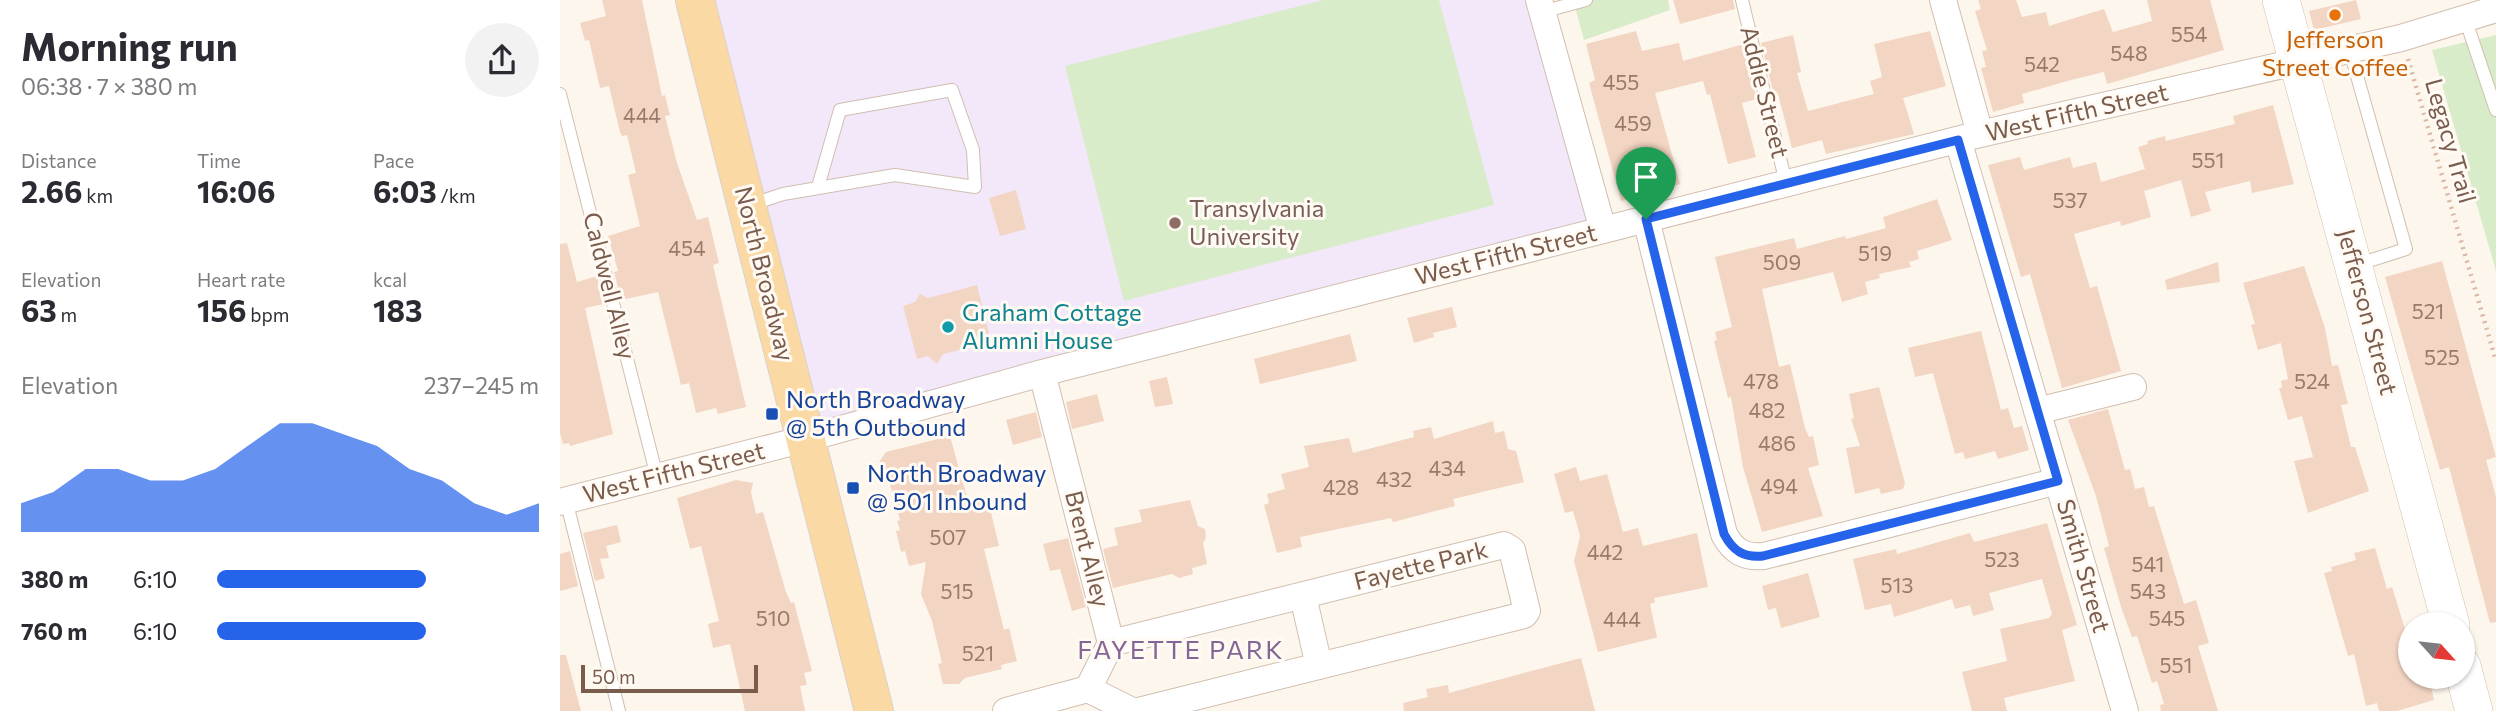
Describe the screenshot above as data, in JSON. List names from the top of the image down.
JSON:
{
  "streets": {
    "main road": ["North Broadway"],
    "street": [
      "West Fifth Street",
      "Jefferson Street",
      "Brent Alley",
      "Fayette Park",
      "Smith Street"
    ],
    "lane": ["Addie Street", "Caldwell Alley"],
    "path": ["Legacy Trail"]
  },
  "crossings": [
    ["Addie Street", "West Fifth Street"],
    ["West Fifth Street", "North Broadway"],
    ["West Fifth Street", "Caldwell Alley"],
    ["West Fifth Street", "Jefferson Street"],
    ["West Fifth Street", "Brent Alley"],
    ["West Fifth Street", "Smith Street"],
    ["Brent Alley", "Fayette Park"]
  ],
  "districts": ["FAYETTE PARK"],
  "places": {
    "other": ["Jefferson Street Coffee", "Transylvania University", "Graham Cottage Alumni House"],
    "transit": ["North Broadway @ 5th Outbound", "North Broadway @ 501 Inbound"]
  },
  "house_numbers": [
    "554",
    "548",
    "542",
    "455",
    "444",
    "459",
    "551",
    "537",
    "454",
    "519",
    "509",
    "521",
    "525",
    "478",
    "524",
    "482",
    "486",
    "434",
    "432",
    "494",
    "428",
    "507",
    "442",
    "523",
    "541",
    "513",
    "515",
    "543",
    "510",
    "545",
    "444",
    "521",
    "551"
  ],
  "scale_bar": "50 m",
  "north": "bottom right",
  "page": {
    "heading": ["Morning run", "06:38 · 7 × 380 m"],
    "stats": [
      ["Distance", "2.66 km"],
      ["Time", "16:06"],
      ["Pace", "6:03 /km"],
      ["Elevation", "63 m"],
      ["Heart rate", "156 bpm"],
      ["kcal", "183"]
    ],
    "chart": ["Elevation", "237–245 m"],
    "list": [
      {
        "name": "380 m",
        "note": "6:10"
      },
      {
        "name": "760 m",
        "note": "6:10"
      }
    ],
    "scale": "50 m"
  }
}
